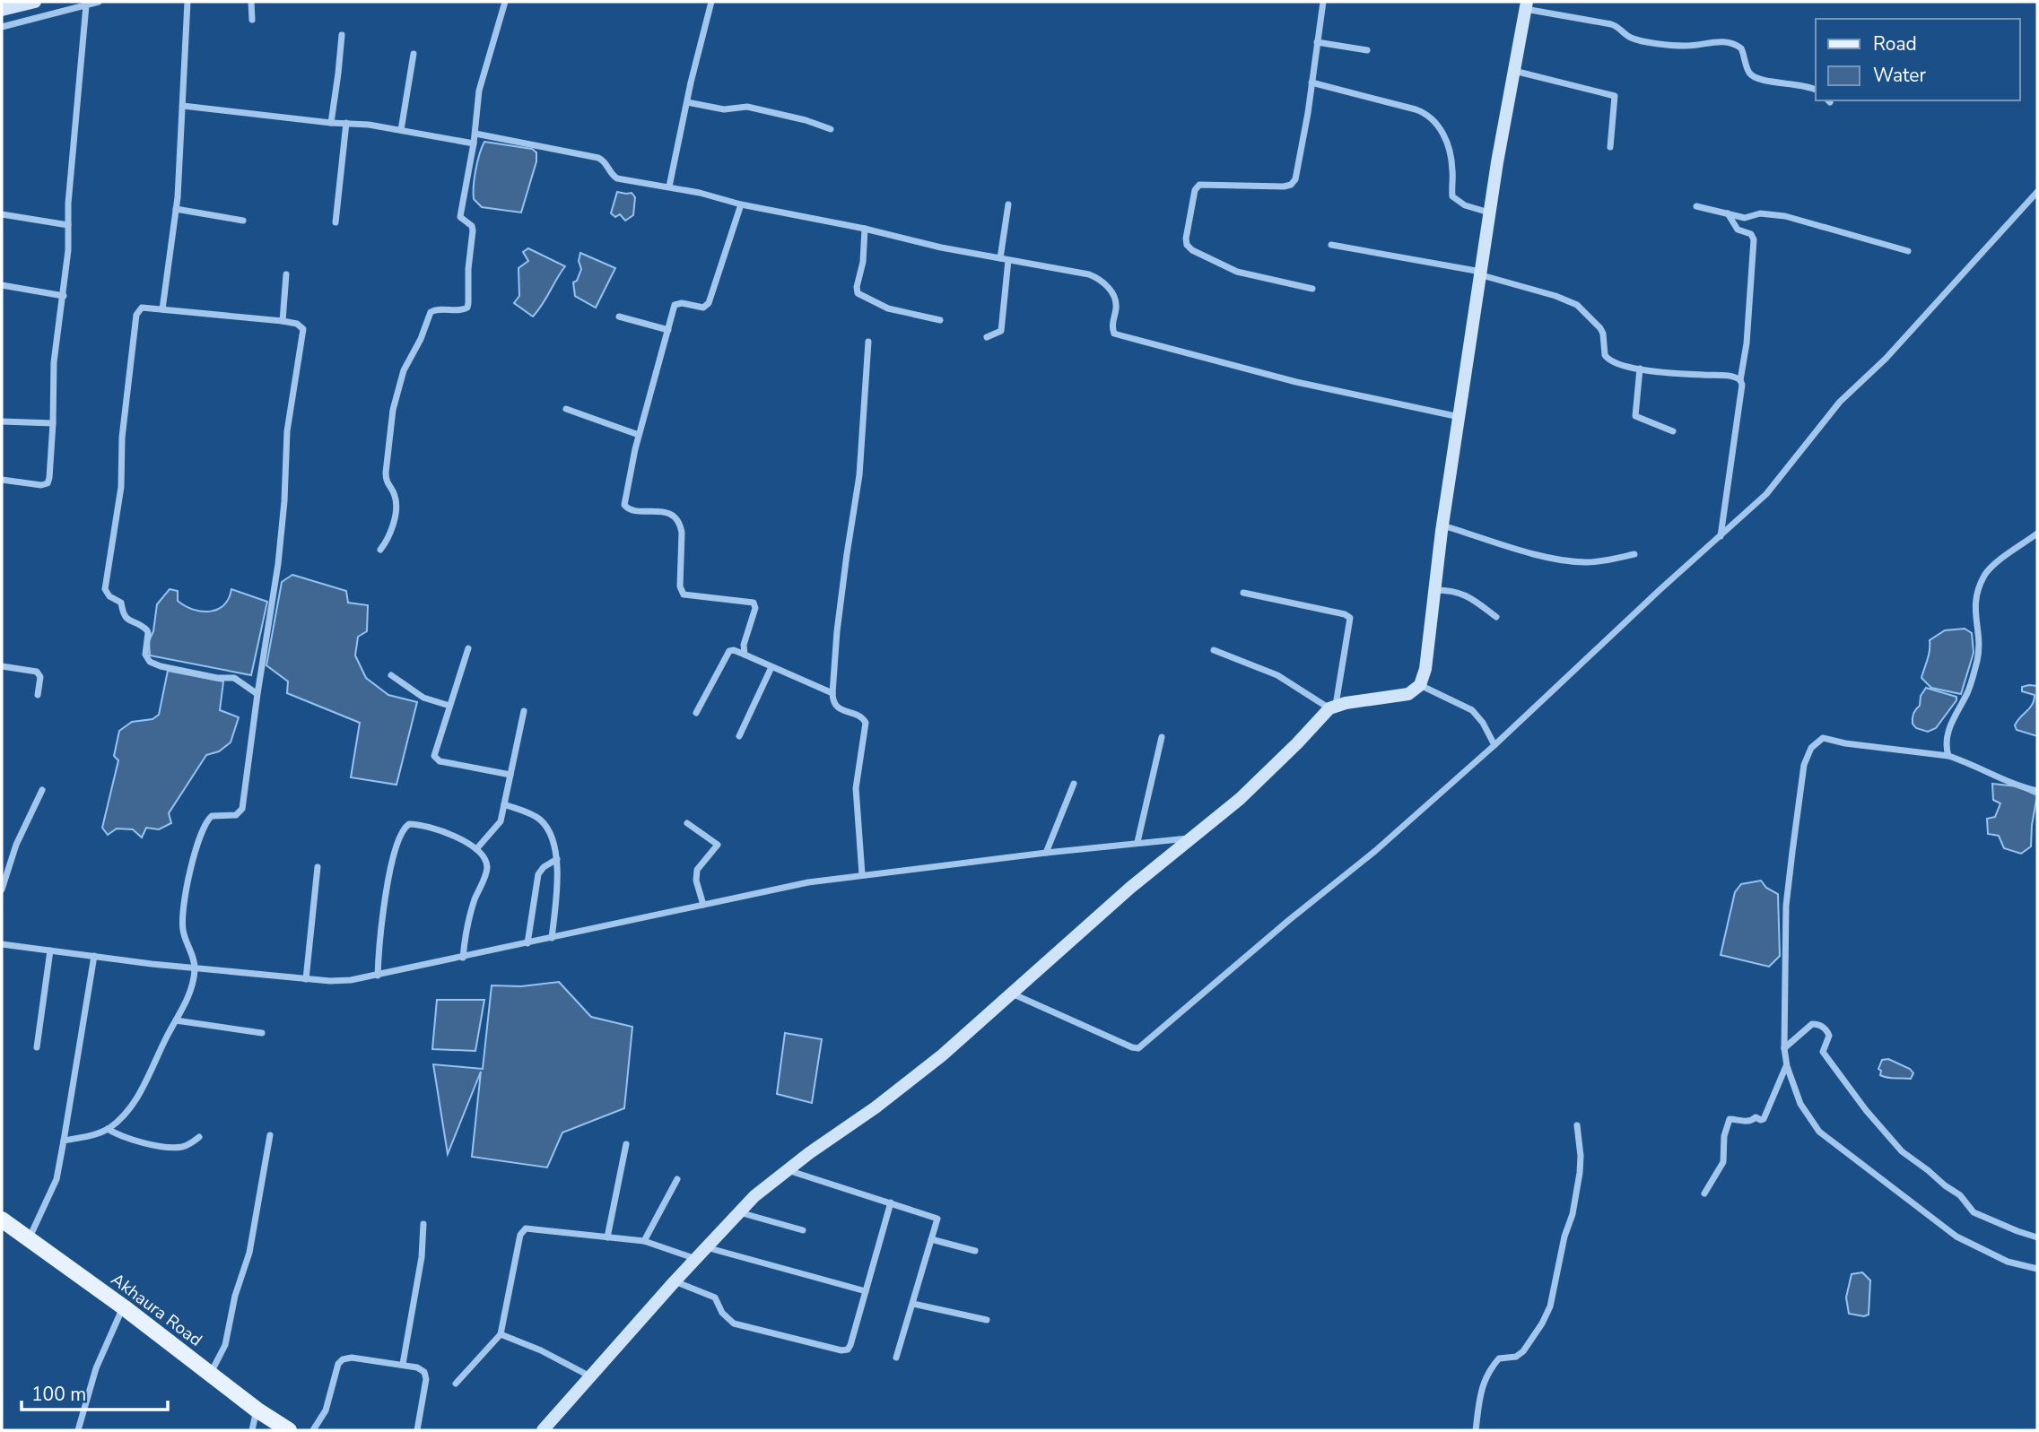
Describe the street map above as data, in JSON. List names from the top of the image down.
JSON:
{
  "streets": {
    "main road": ["Akhaura Road"]
  },
  "legend": ["Road", "Water"],
  "scale_bar": "100 m"
}
